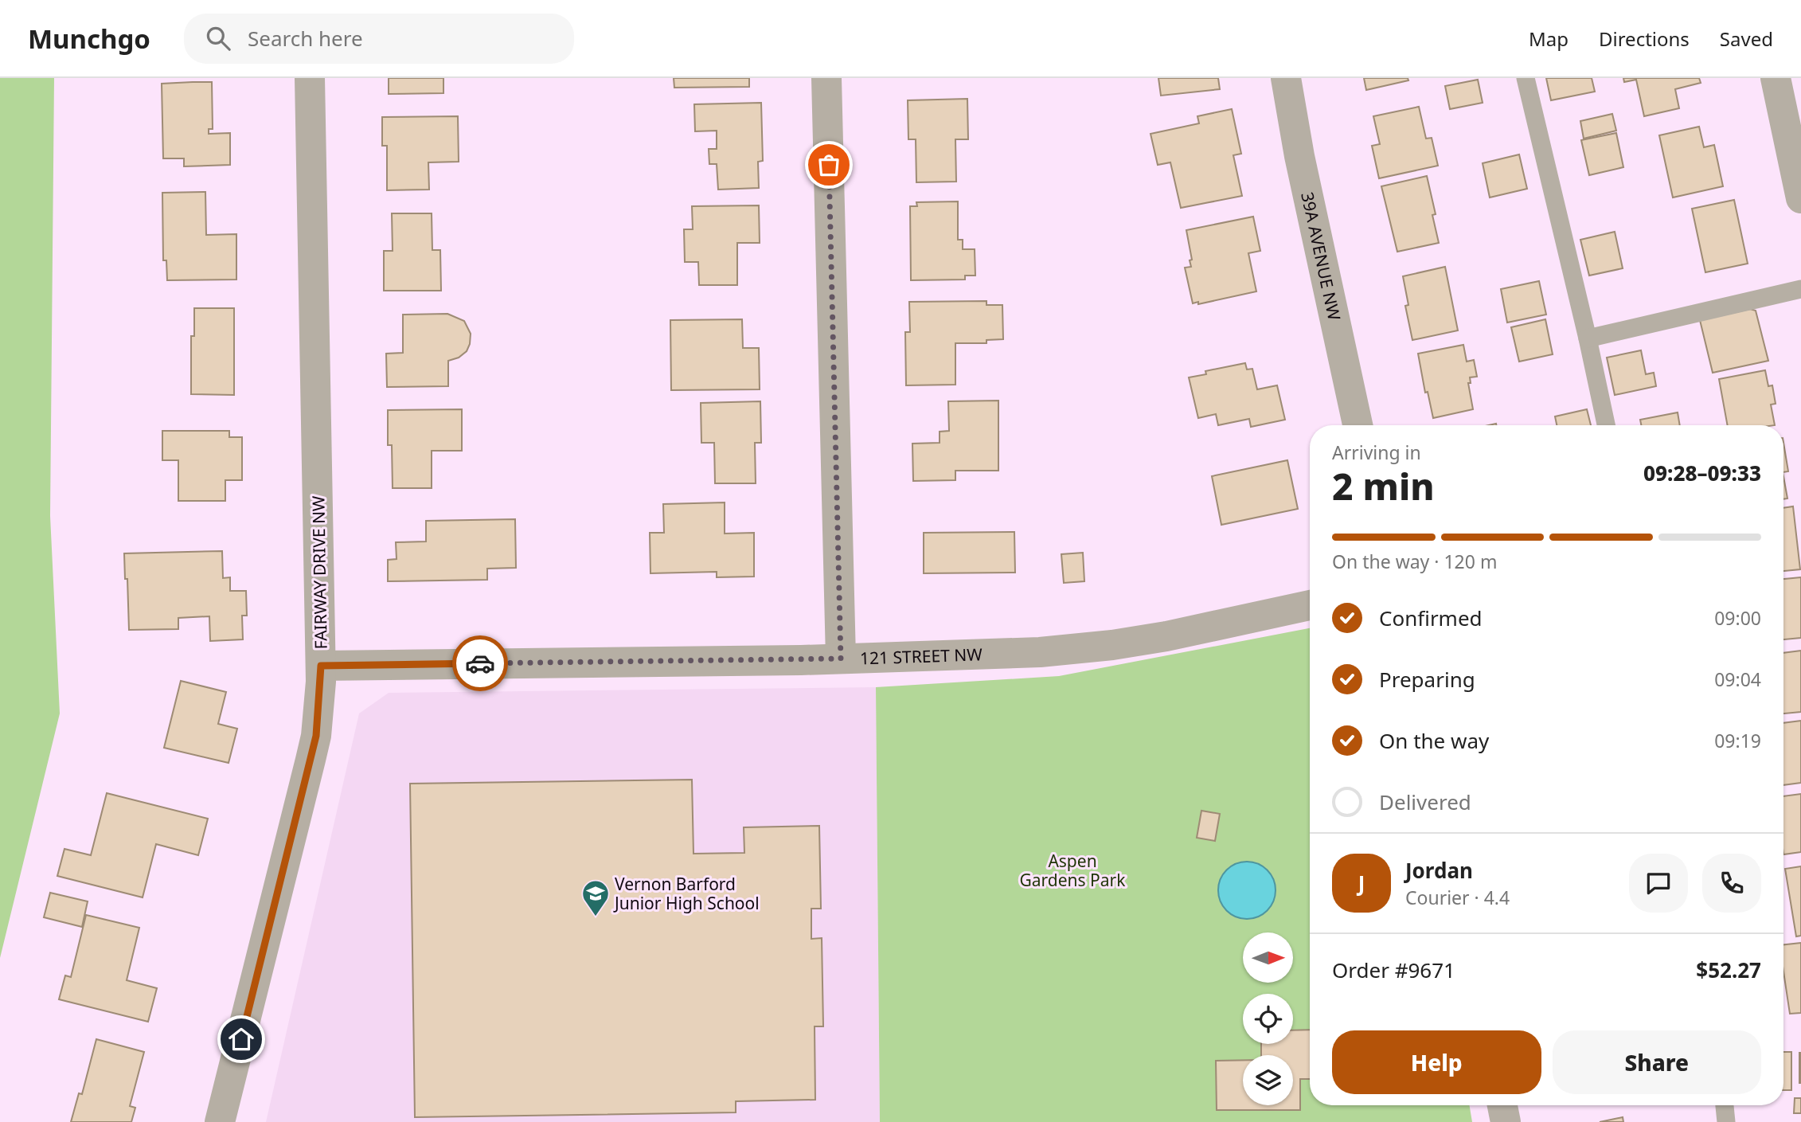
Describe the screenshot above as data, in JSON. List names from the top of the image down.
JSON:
{
  "streets": {
    "street": ["39A AVENUE NW", "FAIRWAY DRIVE NW", "121 STREET NW"]
  },
  "crossings": [
    ["FAIRWAY DRIVE NW", "121 STREET NW"]
  ],
  "parks": ["Aspen Gardens Park"],
  "places": {
    "school or university": ["Vernon Barford Junior High School"]
  },
  "north": "right",
  "page": {
    "header": "Munchgo",
    "search": "Search here",
    "nav": ["Map", "Directions", "Saved"],
    "heading": ["2 min", "Arriving in", "09:28–09:33"],
    "panel": [
      "Jordan",
      "Courier · 4.4",
      "Order #9671",
      "$52.27"
    ],
    "bar": "On the way · 120 m",
    "list": [
      ["Confirmed", "09:00"],
      ["Preparing", "09:04"],
      ["On the way", "09:19"],
      "Delivered"
    ],
    "round": "J",
    "buttons": ["Help", "Share"]
  }
}
